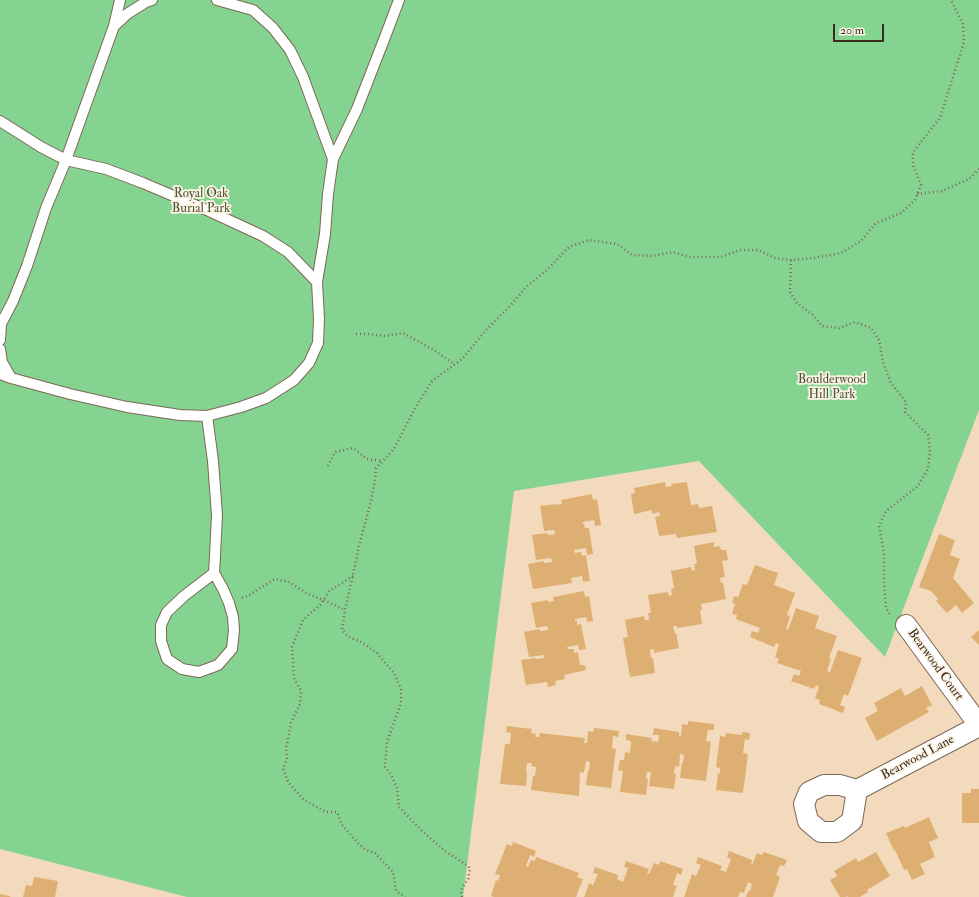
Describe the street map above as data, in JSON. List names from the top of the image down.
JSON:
{
  "streets": {
    "street": ["Bearwood Court", "Bearwood Lane"]
  },
  "crossings": [
    ["Bearwood Court", "Bearwood Lane"]
  ],
  "parks": ["Royal Oak Burial Park", "Boulderwood Hill Park"],
  "scale_bar": "20 m"
}
